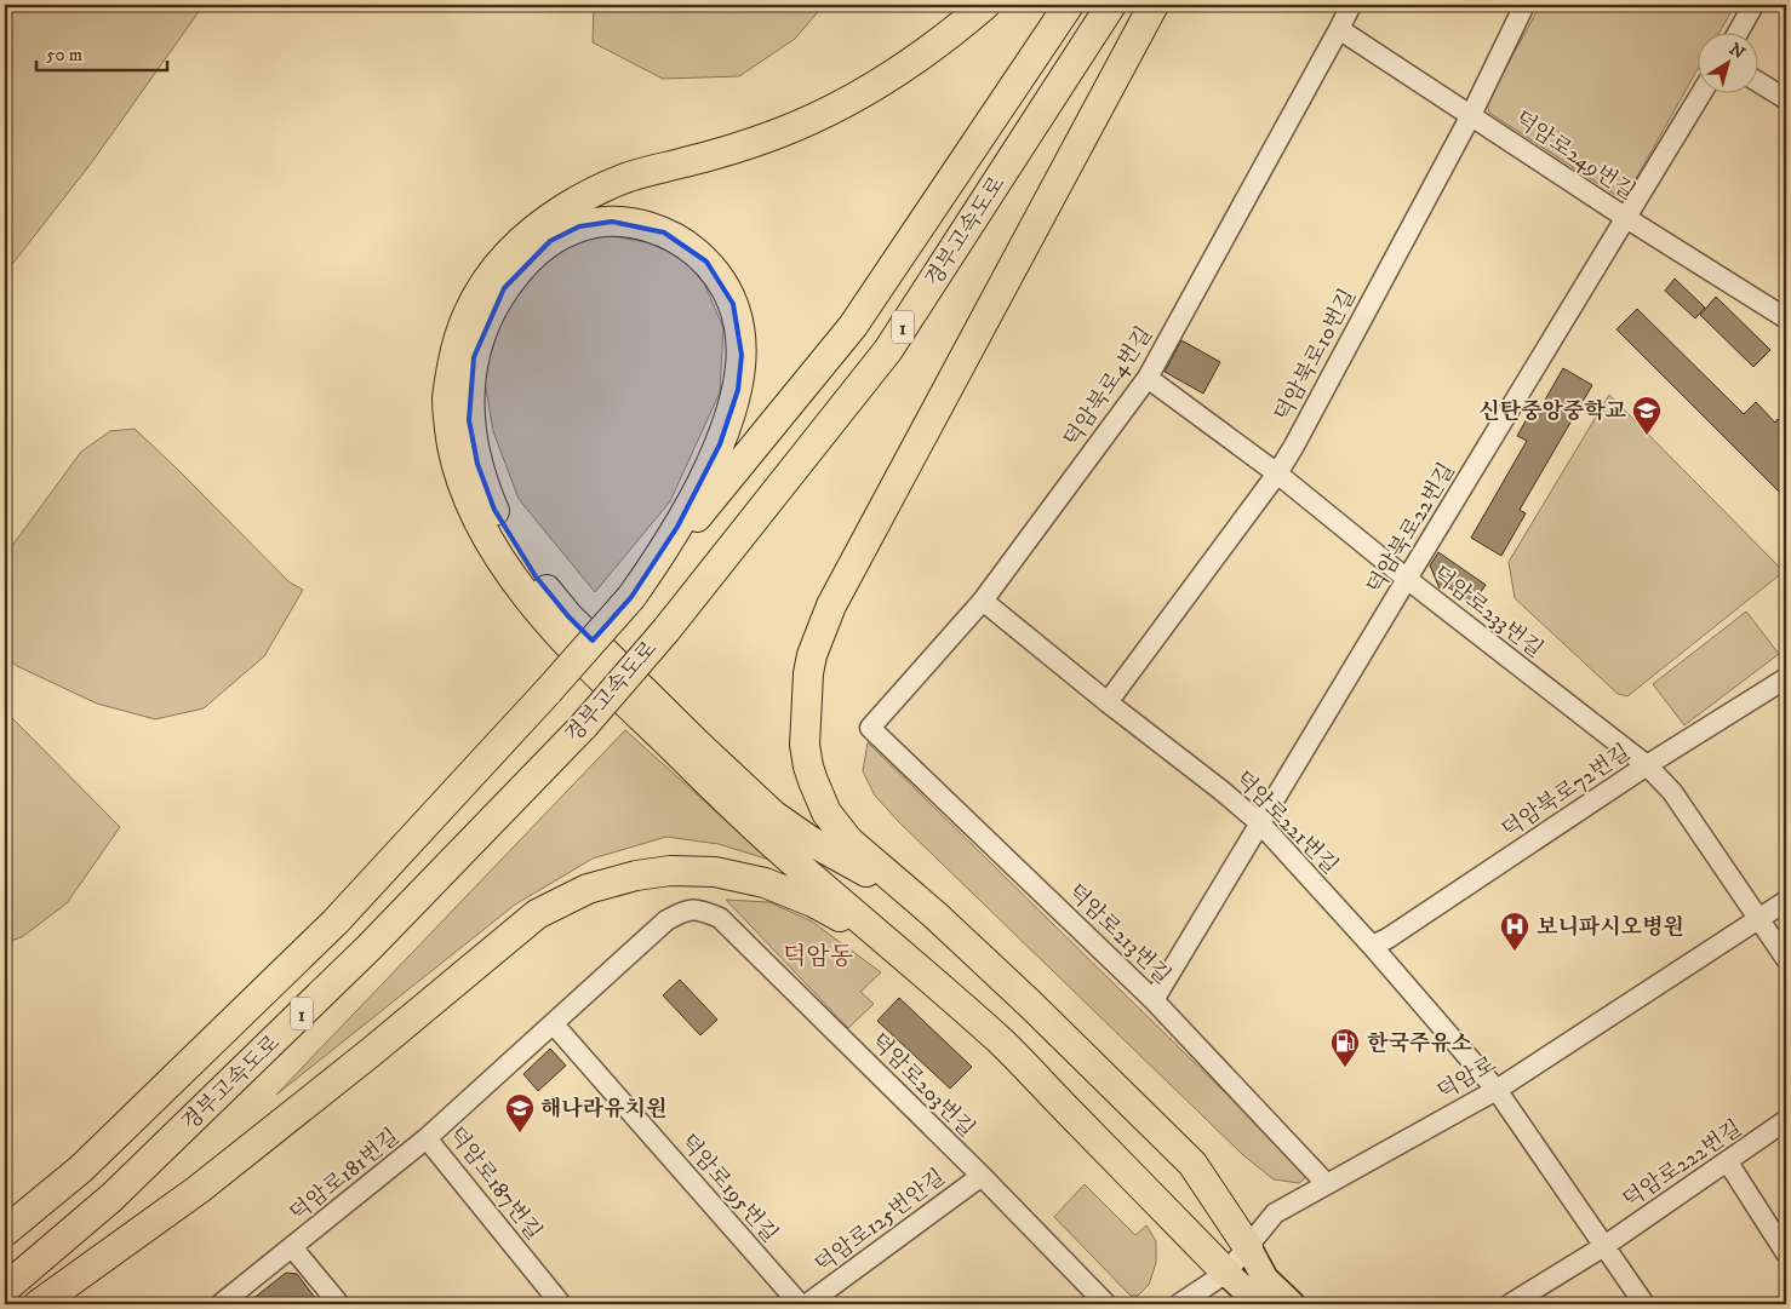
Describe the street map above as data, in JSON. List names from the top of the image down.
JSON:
{
  "streets": {
    "highway": ["경부고속도로", "1"],
    "street": [
      "덕암로249번길",
      "덕암북로10번길",
      "덕암북로4번길",
      "덕암북로22번길",
      "덕암로233번길",
      "덕암북로72번길",
      "덕암로221번길",
      "덕암로213번길",
      "덕암로",
      "덕암로203번길",
      "덕암로222번길",
      "덕암로181번길",
      "덕암로187번길",
      "덕암로195번길",
      "덕암로125번안길"
    ]
  },
  "crossings": [
    ["덕암로249번길", "덕암북로10번길"],
    ["덕암로249번길", "덕암북로4번길"],
    ["덕암로249번길", "덕암북로22번길"],
    ["덕암북로10번길", "덕암로233번길"],
    ["덕암북로10번길", "덕암로221번길"],
    ["덕암북로4번길", "덕암로233번길"],
    ["덕암북로4번길", "덕암로221번길"],
    ["덕암북로4번길", "덕암로213번길"],
    ["덕암북로22번길", "덕암로233번길"],
    ["덕암북로22번길", "덕암로221번길"],
    ["덕암북로22번길", "덕암로213번길"],
    ["덕암로233번길", "덕암북로72번길"],
    ["덕암로233번길", "덕암로"],
    ["덕암북로72번길", "덕암로221번길"],
    ["덕암로221번길", "덕암로"],
    ["덕암로213번길", "덕암로"],
    ["덕암로203번길", "덕암로187번길"],
    ["덕암로203번길", "덕암로195번길"],
    ["덕암로203번길", "덕암로125번안길"],
    ["덕암로181번길", "덕암로187번길"],
    ["덕암로187번길", "덕암로195번길"]
  ],
  "districts": ["덕암동"],
  "places": {
    "school or university": ["신탄중앙중학교", "해나라유치원"],
    "hospital": ["보니파시오병원"],
    "fuel station": ["한국주유소"]
  },
  "scale_bar": "50 m",
  "north": "top right"
}
